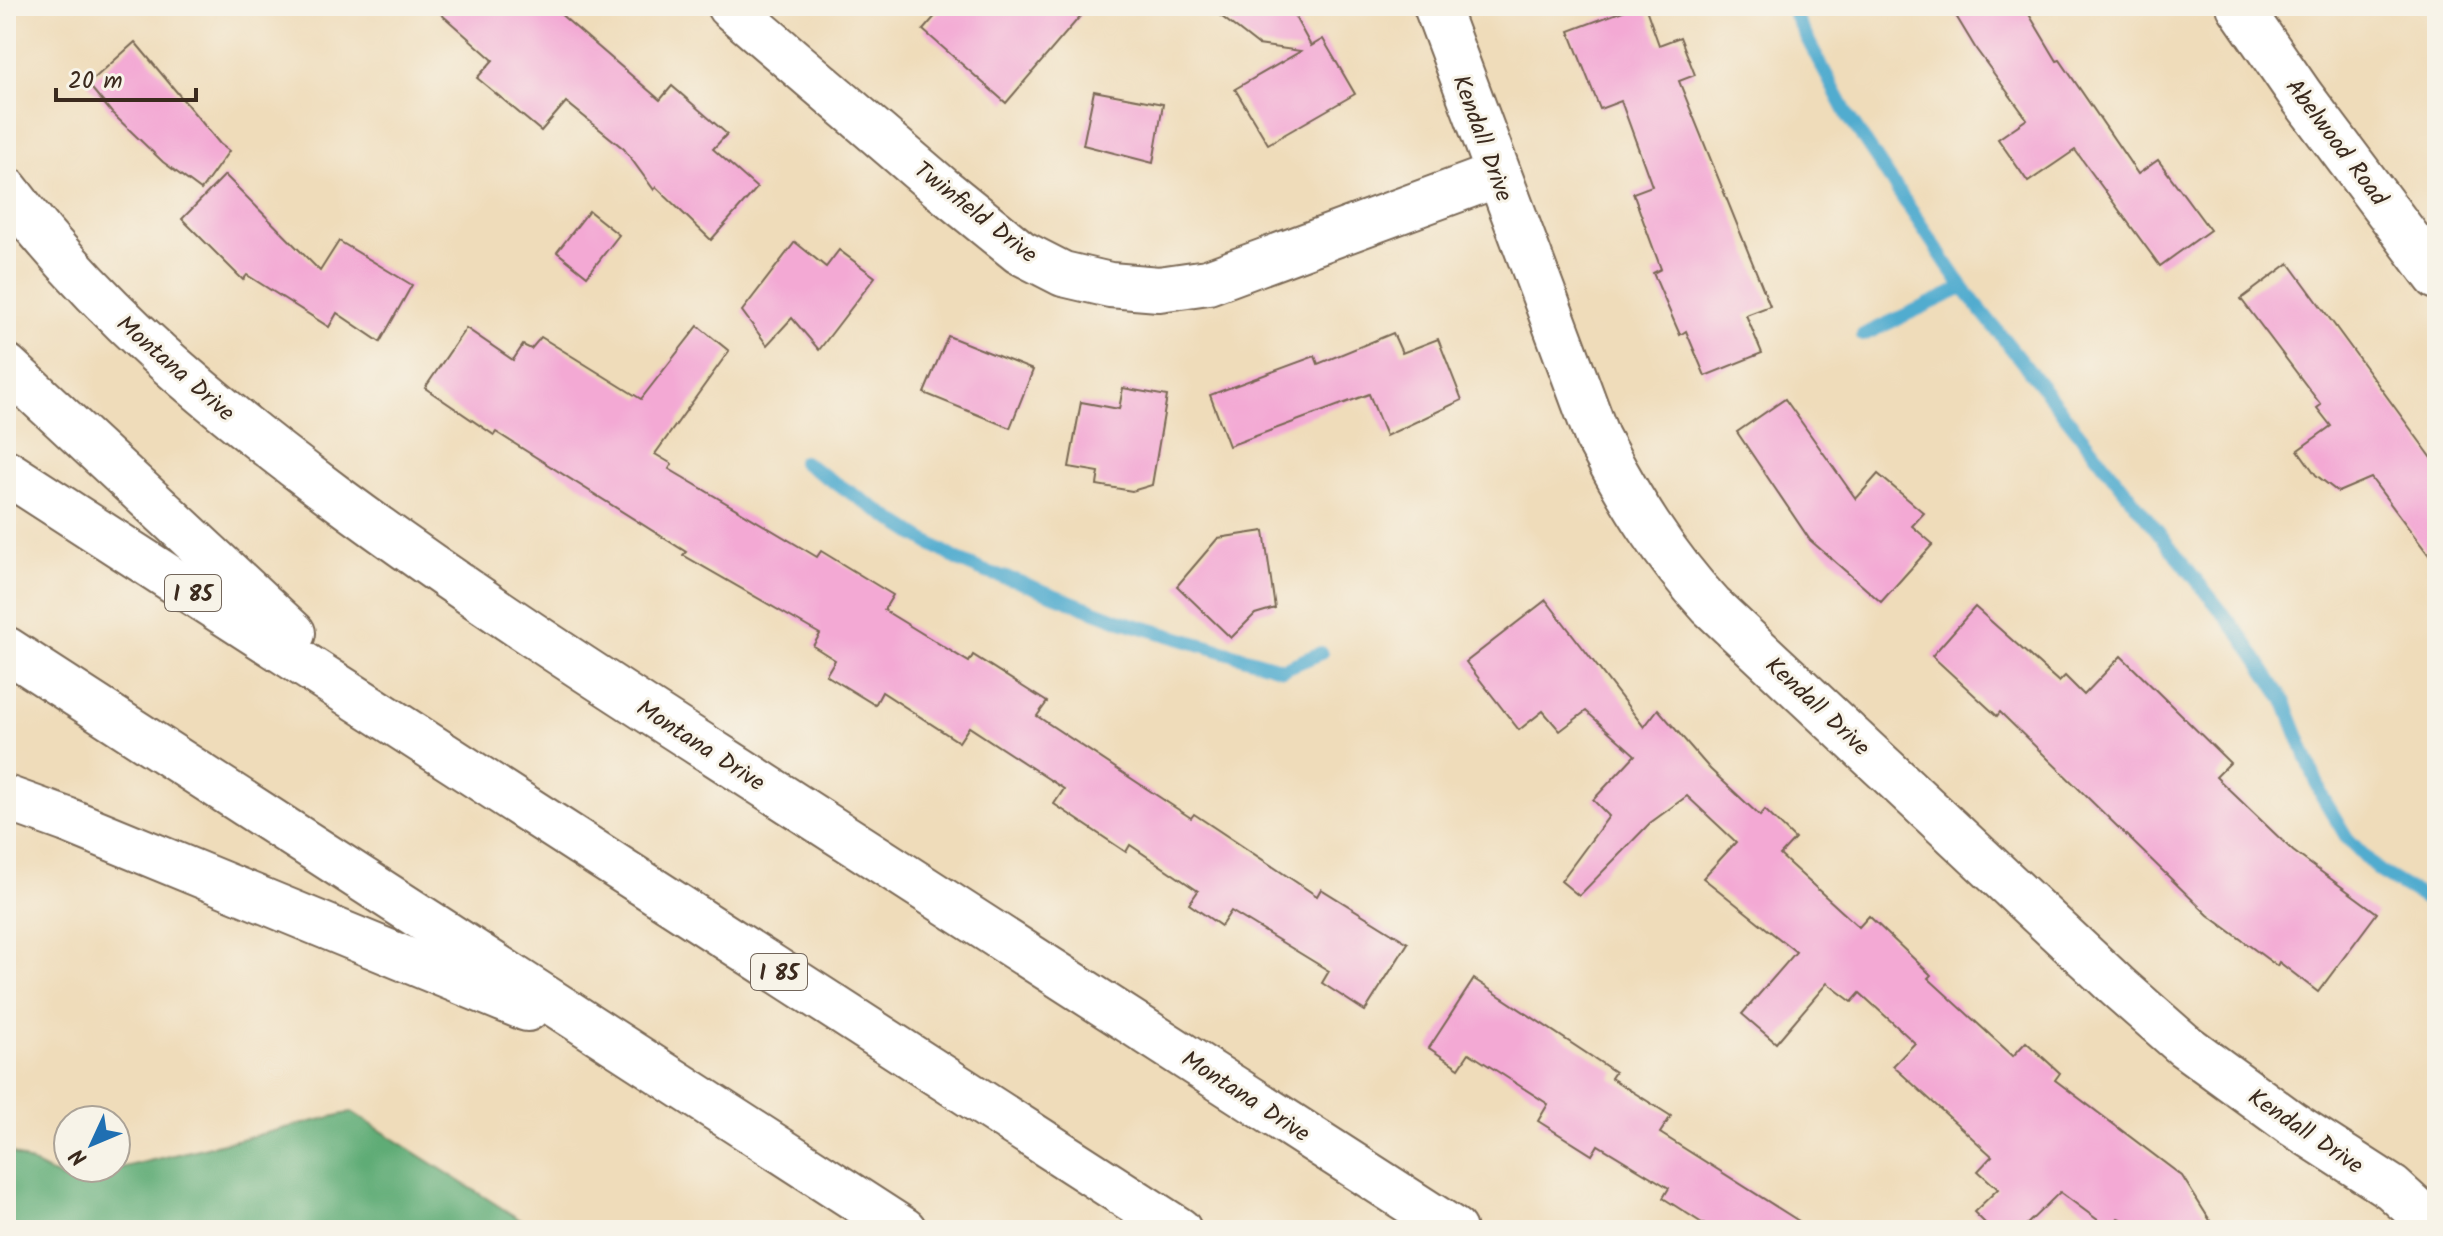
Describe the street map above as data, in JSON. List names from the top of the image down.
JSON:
{
  "streets": {
    "main road": [
      "Kendall Drive",
      "Abelwood Road",
      "Twinfield Drive",
      "Montana Drive",
      "I 85"
    ]
  },
  "crossings": [
    ["Kendall Drive", "Twinfield Drive"]
  ],
  "scale_bar": "20 m",
  "north": "bottom left"
}
